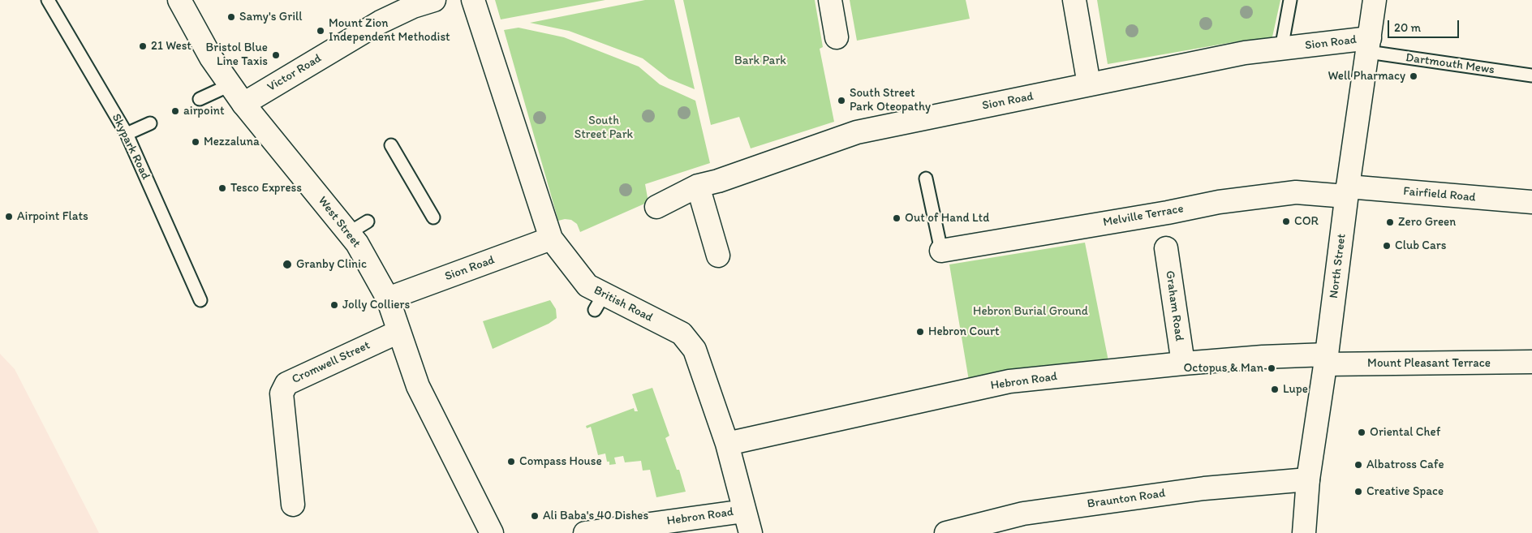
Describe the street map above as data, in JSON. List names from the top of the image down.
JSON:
{
  "streets": {
    "main road": [
      "Sion Road",
      "Victor Road",
      "Fairfield Road",
      "Melville Terrace",
      "West Street",
      "North Street",
      "British Road",
      "Graham Road",
      "Cromwell Street",
      "Mount Pleasant Terrace",
      "Hebron Road",
      "Braunton Road"
    ],
    "lane": ["Dartmouth Mews", "Skypark Road"]
  },
  "crossings": [
    ["Sion Road", "Dartmouth Mews"],
    ["Sion Road", "West Street"],
    ["Sion Road", "North Street"],
    ["Sion Road", "British Road"],
    ["Dartmouth Mews", "North Street"],
    ["Victor Road", "West Street"],
    ["Fairfield Road", "Melville Terrace"],
    ["Fairfield Road", "North Street"],
    ["Melville Terrace", "North Street"],
    ["West Street", "Cromwell Street"],
    ["North Street", "Mount Pleasant Terrace"],
    ["North Street", "Hebron Road"],
    ["North Street", "Braunton Road"],
    ["British Road", "Hebron Road"],
    ["Graham Road", "Hebron Road"],
    ["Mount Pleasant Terrace", "Hebron Road"]
  ],
  "parks": ["Bark Park", "South Street Park", "Hebron Burial Ground"],
  "places": [
    "Samy's Grill",
    "Mount Zion Independent Methodist",
    "21 West",
    "Bristol Blue Line Taxis",
    "Well Pharmacy",
    "South Street Park Oteopathy",
    "airpoint",
    "Mezzaluna",
    "Tesco Express",
    "Airpoint Flats",
    "Out of Hand Ltd",
    "COR",
    "Zero Green",
    "Club Cars",
    "Granby Clinic",
    "Jolly Colliers",
    "Hebron Court",
    "Octopus & Man",
    "Lupe",
    "Oriental Chef",
    "Compass House",
    "Albatross Cafe",
    "Creative Space",
    "Ali Baba's 40 Dishes"
  ],
  "scale_bar": "20 m"
}
